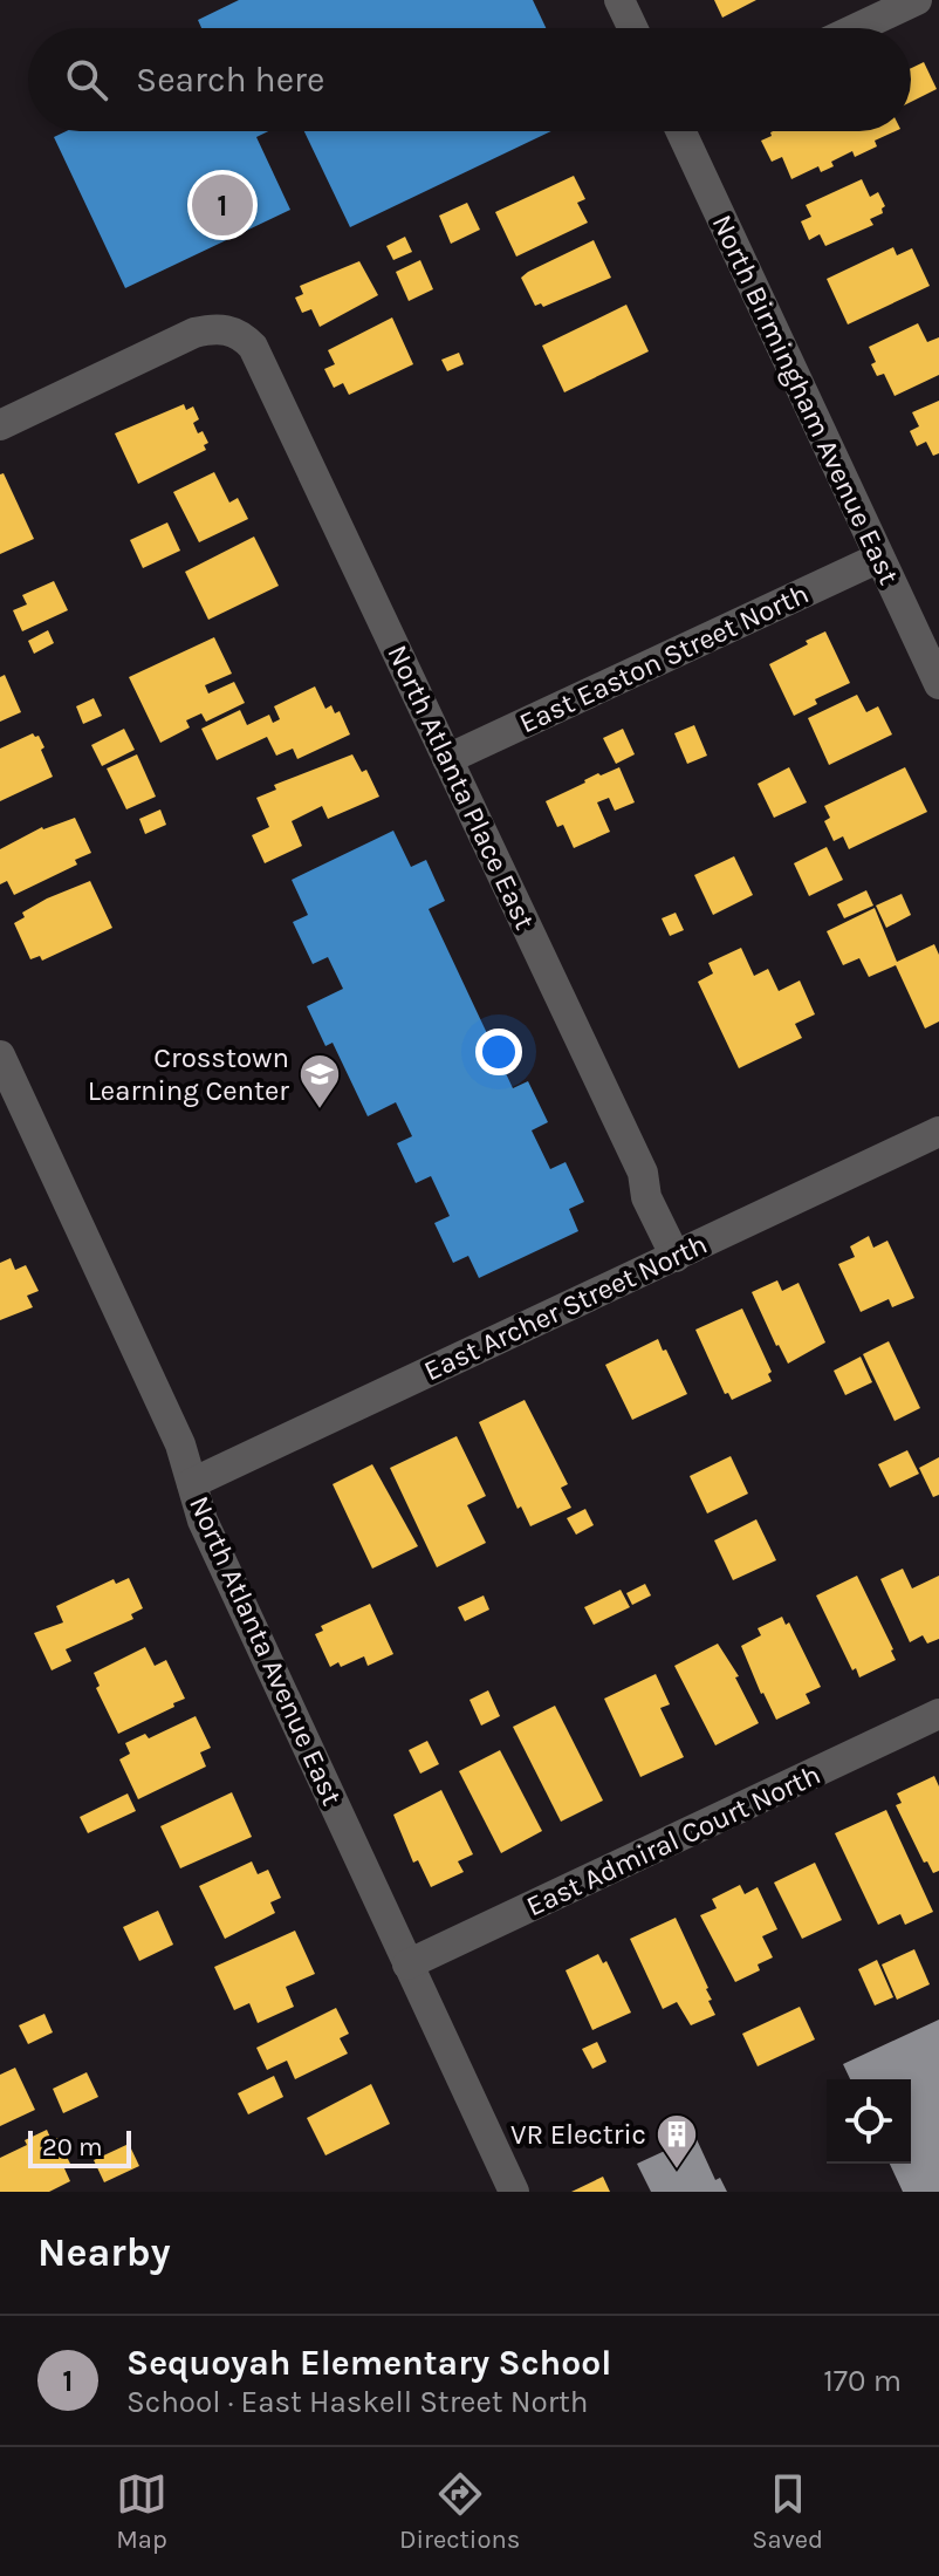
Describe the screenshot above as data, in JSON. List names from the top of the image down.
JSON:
{
  "streets": {
    "street": [
      "North Birmingham Avenue East",
      "East Easton Street North",
      "North Atlanta Place East",
      "East Archer Street North",
      "North Atlanta Avenue East",
      "East Admiral Court North"
    ]
  },
  "crossings": [
    ["North Birmingham Avenue East", "East Easton Street North"],
    ["East Easton Street North", "North Atlanta Place East"],
    ["North Atlanta Place East", "East Archer Street North"],
    ["East Archer Street North", "North Atlanta Avenue East"],
    ["North Atlanta Avenue East", "East Admiral Court North"]
  ],
  "places": {
    "school or university": ["Crosstown Learning Center"],
    "building": ["VR Electric"]
  },
  "scale_bar": "20 m",
  "page": {
    "search": "Search here",
    "pins": "1",
    "scale": "20 m",
    "heading": "Nearby",
    "list": [
      {
        "mark": "1",
        "name": "Sequoyah Elementary School",
        "note": "School · East Haskell Street North",
        "value": "170 m"
      }
    ],
    "nav": ["Map", "Directions", "Saved"]
  }
}
